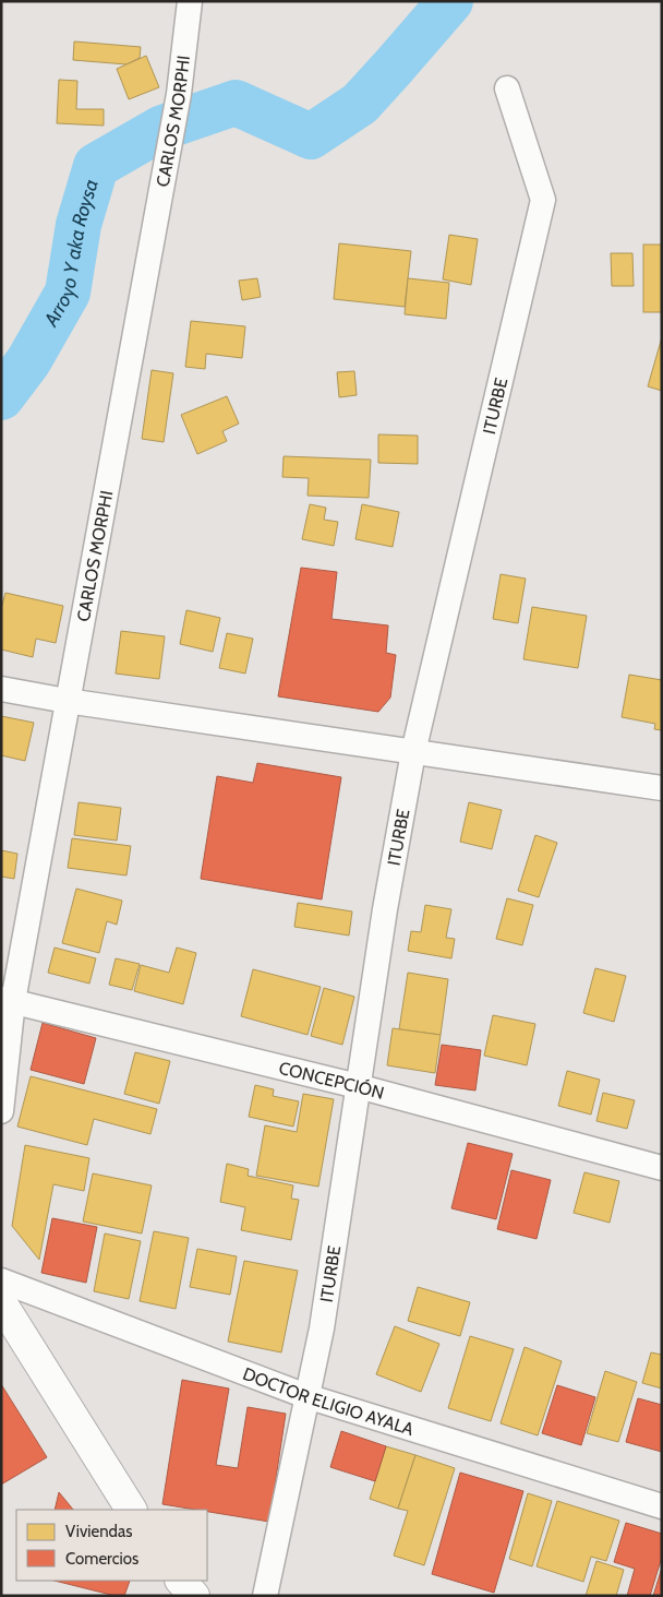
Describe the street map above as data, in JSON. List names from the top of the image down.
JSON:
{
  "streets": {
    "street": [
      "CARLOS MORPHI",
      "ITURBE",
      "CONCEPCIÓN",
      "DOCTOR ELIGIO AYALA"
    ]
  },
  "crossings": [
    ["CARLOS MORPHI", "CONCEPCIÓN"],
    ["ITURBE", "CONCEPCIÓN"],
    ["ITURBE", "DOCTOR ELIGIO AYALA"]
  ],
  "water": ["Arroyo Y aka Roysa"],
  "legend": ["Viviendas", "Comercios"]
}
